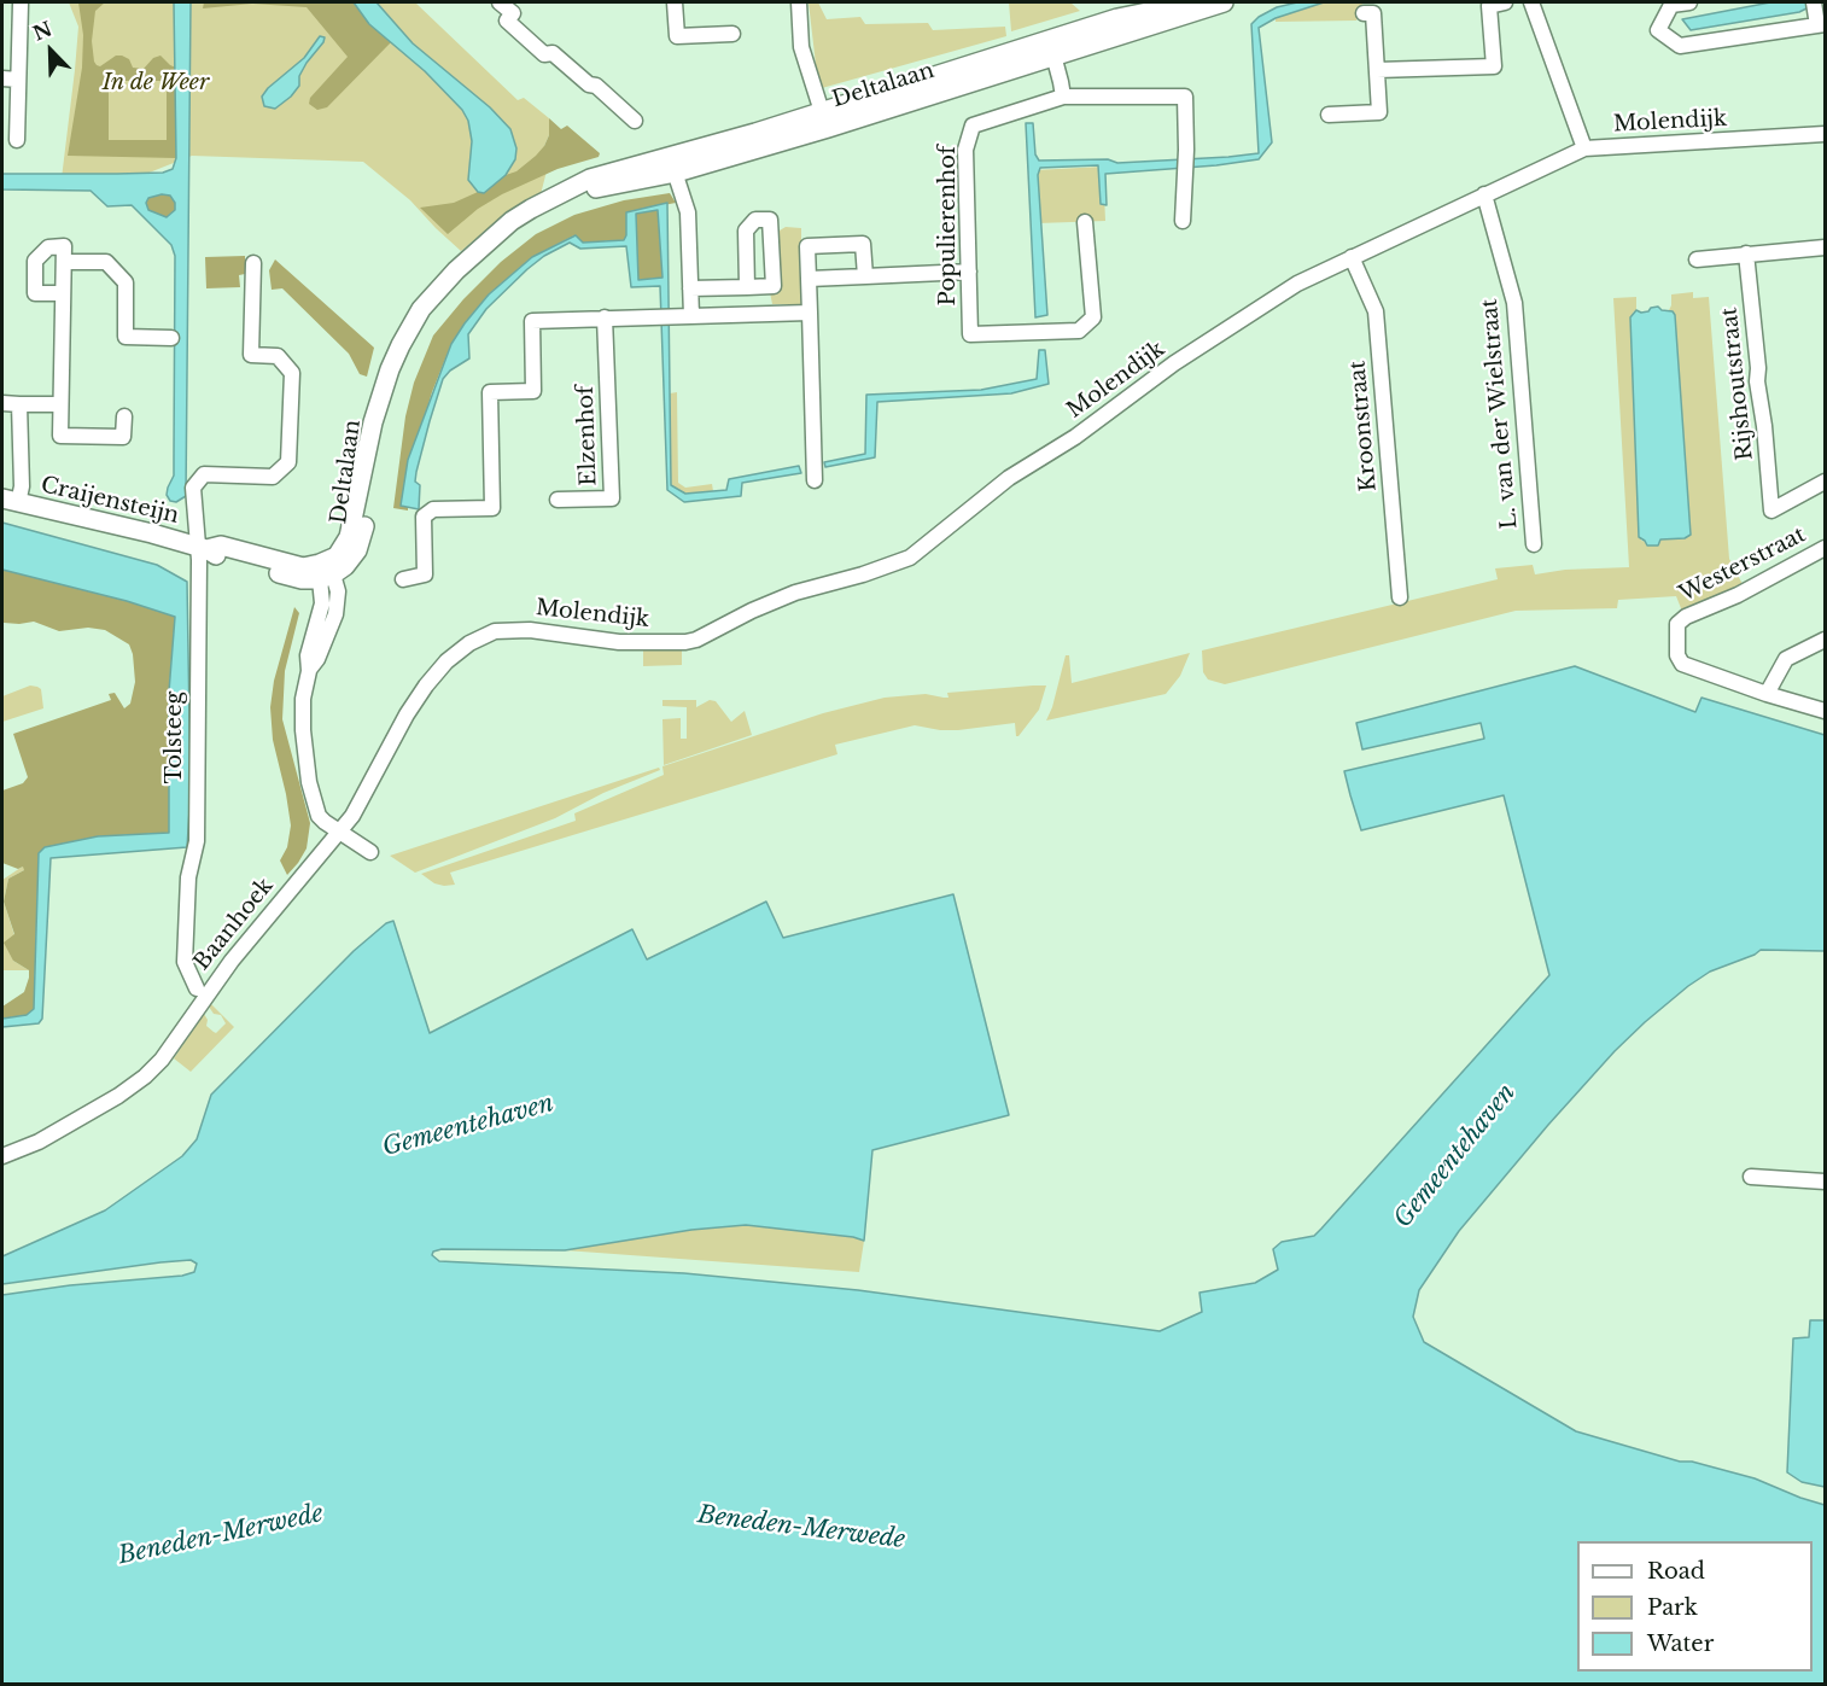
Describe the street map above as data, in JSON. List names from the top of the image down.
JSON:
{
  "streets": {
    "street": [
      "Deltalaan",
      "Molendijk",
      "Populierenhof",
      "Rijshoutstraat",
      "L. van der Wielstraat",
      "Kroonstraat",
      "Elzenhof",
      "Craijensteijn",
      "Westerstraat",
      "Tolsteeg",
      "Baanhoek"
    ]
  },
  "crossings": [
    ["Deltalaan", "Craijensteijn"],
    ["Molendijk", "L. van der Wielstraat"],
    ["Molendijk", "Kroonstraat"],
    ["Molendijk", "Baanhoek"],
    ["Craijensteijn", "Tolsteeg"]
  ],
  "water": ["Gemeentehaven", "Beneden-Merwede"],
  "parks": ["In de Weer"],
  "legend": ["Road", "Park", "Water"],
  "north": "top left"
}
